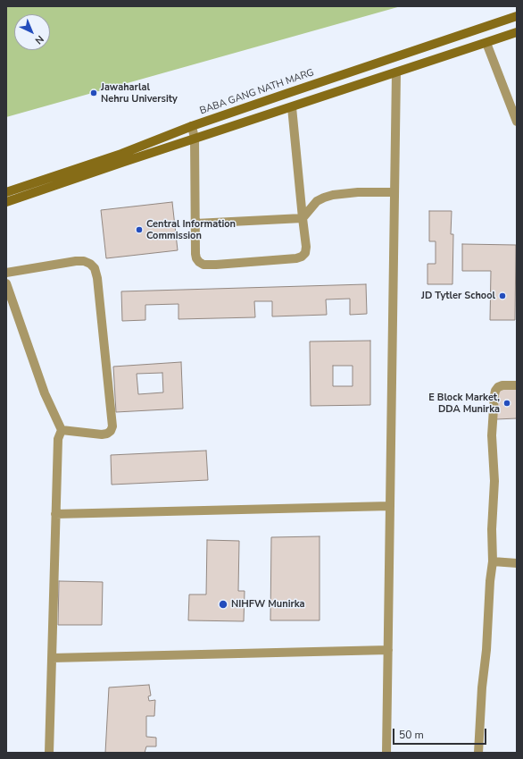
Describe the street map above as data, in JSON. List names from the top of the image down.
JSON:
{
  "streets": {
    "street": ["BABA GANG NATH MARG"]
  },
  "places": [
    "Jawaharlal Nehru University",
    "Central Information Commission",
    "JD Tytler School",
    "E Block Market, DDA Munirka",
    "NIHFW Munirka"
  ],
  "scale_bar": "50 m",
  "north": "bottom right"
}
